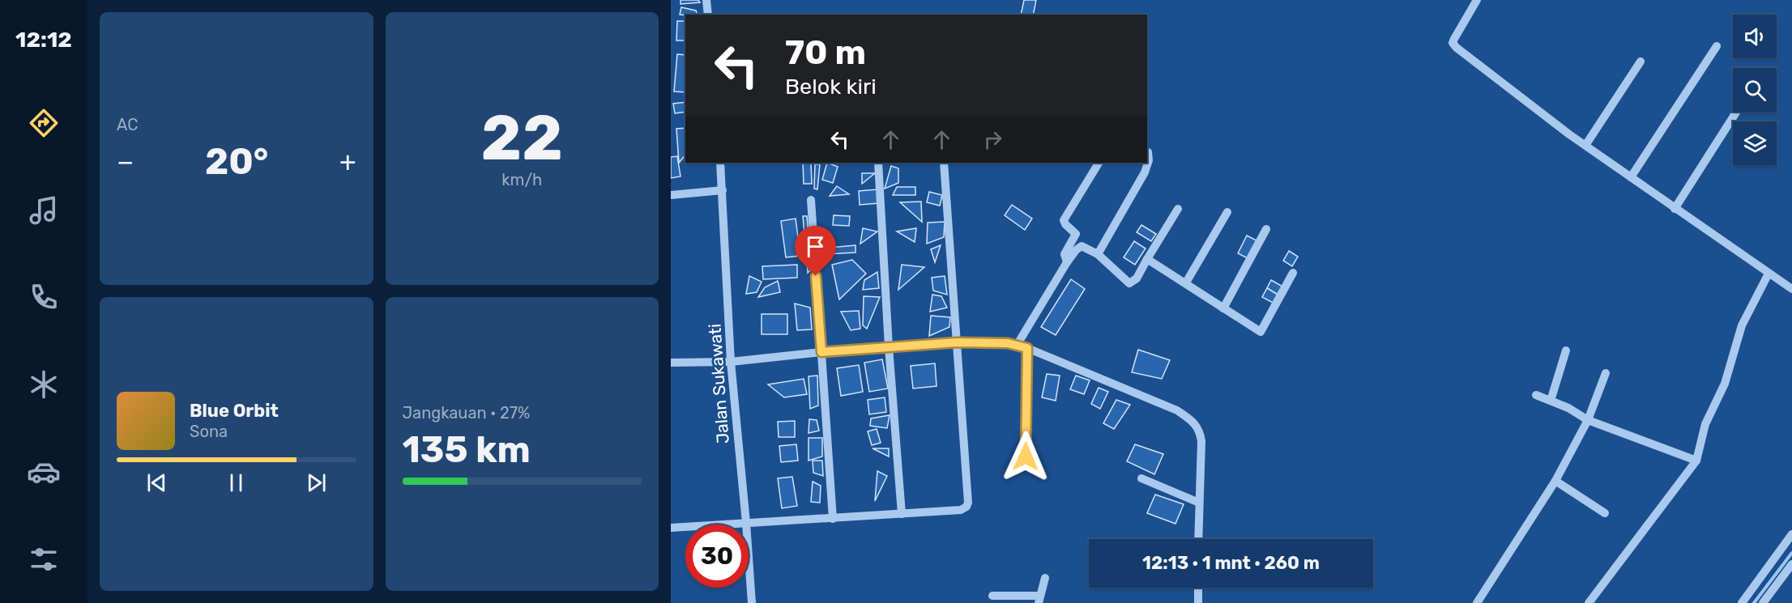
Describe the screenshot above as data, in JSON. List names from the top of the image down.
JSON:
{
  "streets": {
    "street": ["Jalan Sukawati"]
  },
  "page": {
    "tabs": "12:12",
    "tile": [
      "AC",
      ["22", "km/h"],
      ["Jangkauan · 27%", "135 km"]
    ],
    "turn": ["70 m", "Belok kiri"],
    "heat": ["−", "20°", "+"],
    "song": ["Blue Orbit", "Sona"],
    "limit": "30",
    "trip": "12:13 · 1 mnt · 260 m"
  }
}
